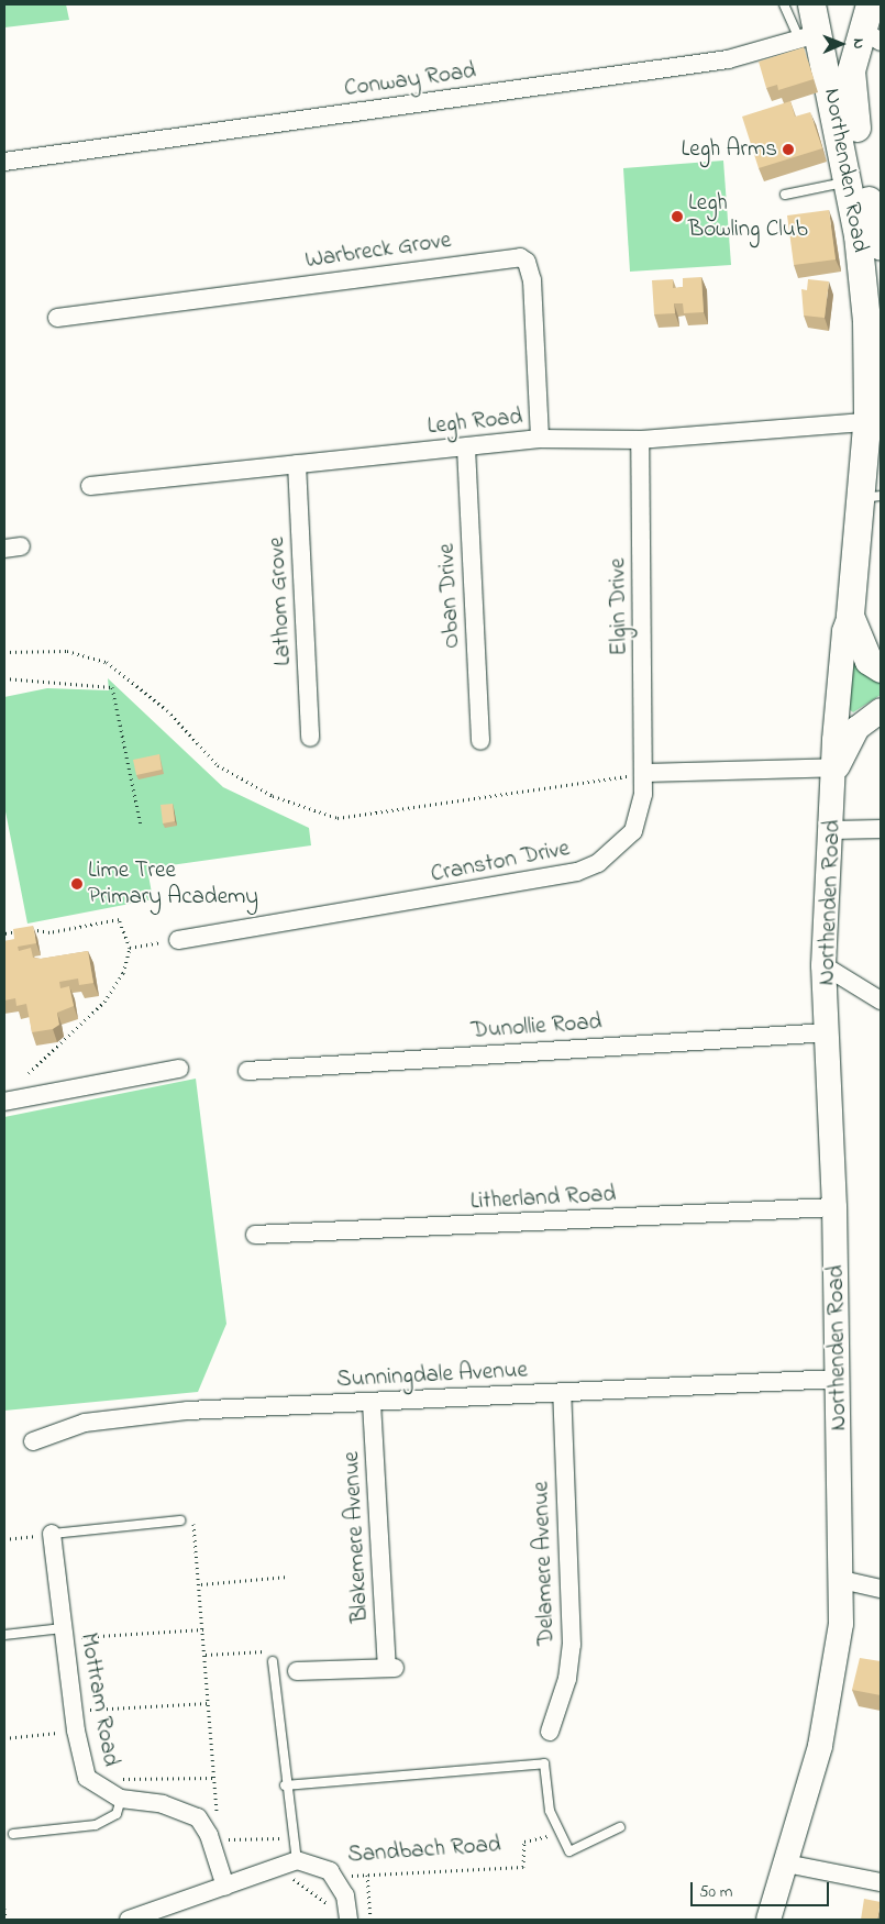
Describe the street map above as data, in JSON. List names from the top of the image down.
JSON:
{
  "streets": {
    "main road": ["Northenden Road"],
    "street": [
      "Conway Road",
      "Warbreck Grove",
      "Legh Road",
      "Oban Drive",
      "Lathom Grove",
      "Elgin Drive",
      "Cranston Drive",
      "Dunollie Road",
      "Litherland Road",
      "Sunningdale Avenue",
      "Blakemere Avenue",
      "Delamere Avenue",
      "Mottram Road",
      "Sandbach Road"
    ]
  },
  "crossings": [
    ["Conway Road", "Northenden Road"],
    ["Northenden Road", "Legh Road"],
    ["Northenden Road", "Dunollie Road"],
    ["Northenden Road", "Litherland Road"],
    ["Northenden Road", "Sunningdale Avenue"],
    ["Warbreck Grove", "Legh Road"],
    ["Legh Road", "Oban Drive"],
    ["Legh Road", "Lathom Grove"],
    ["Legh Road", "Elgin Drive"],
    ["Elgin Drive", "Cranston Drive"],
    ["Sunningdale Avenue", "Blakemere Avenue"],
    ["Sunningdale Avenue", "Delamere Avenue"]
  ],
  "places": ["Legh Arms", "Legh Bowling Club", "Lime Tree Primary Academy"],
  "scale_bar": "50 m",
  "north": "right"
}
